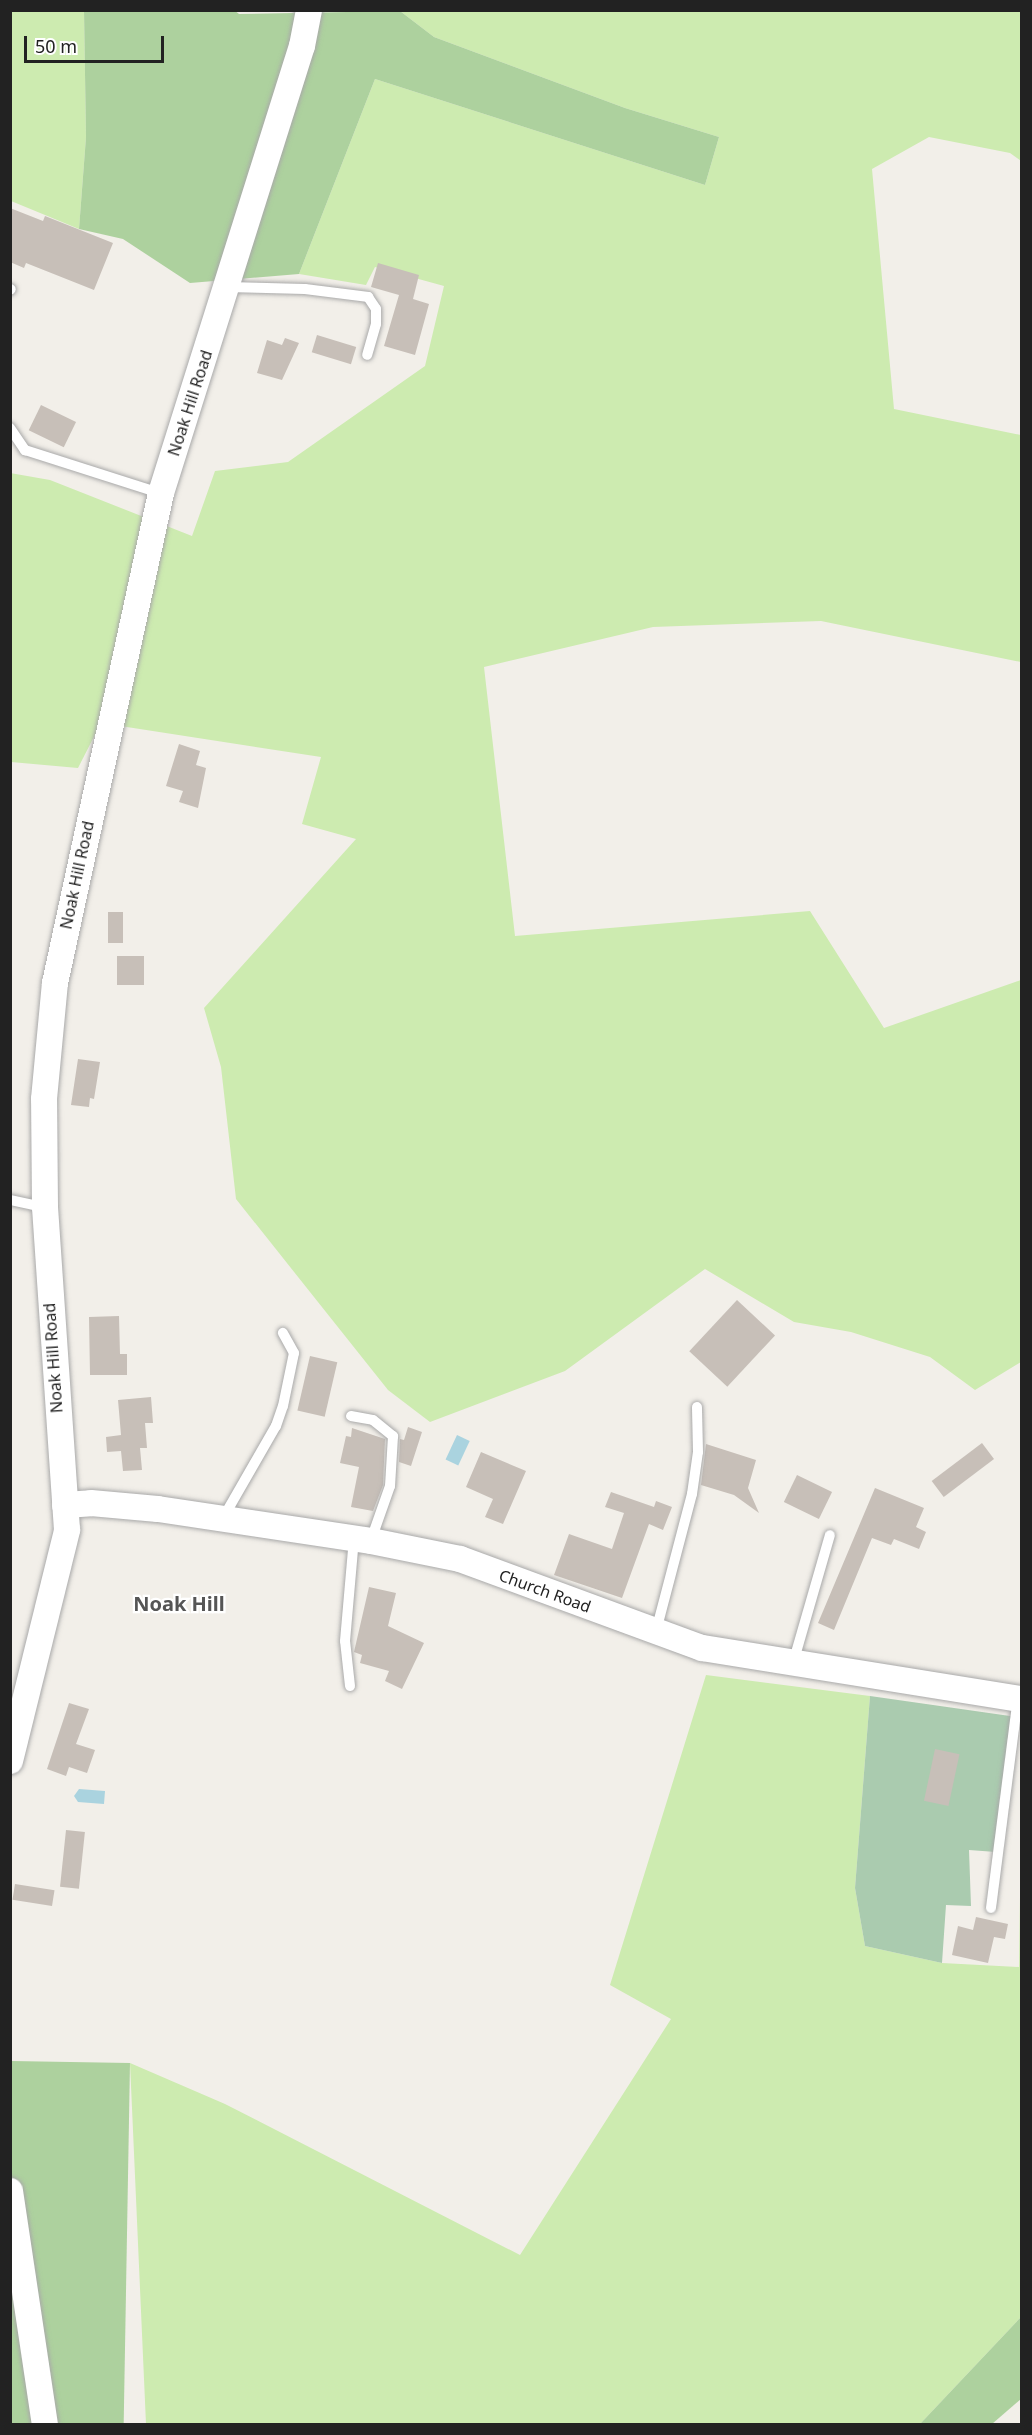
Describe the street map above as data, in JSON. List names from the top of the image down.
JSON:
{
  "streets": {
    "street": ["Noak Hill Road", "Church Road"]
  },
  "crossings": [
    ["Noak Hill Road", "Church Road"]
  ],
  "districts": ["Noak Hill"],
  "scale_bar": "50 m"
}
